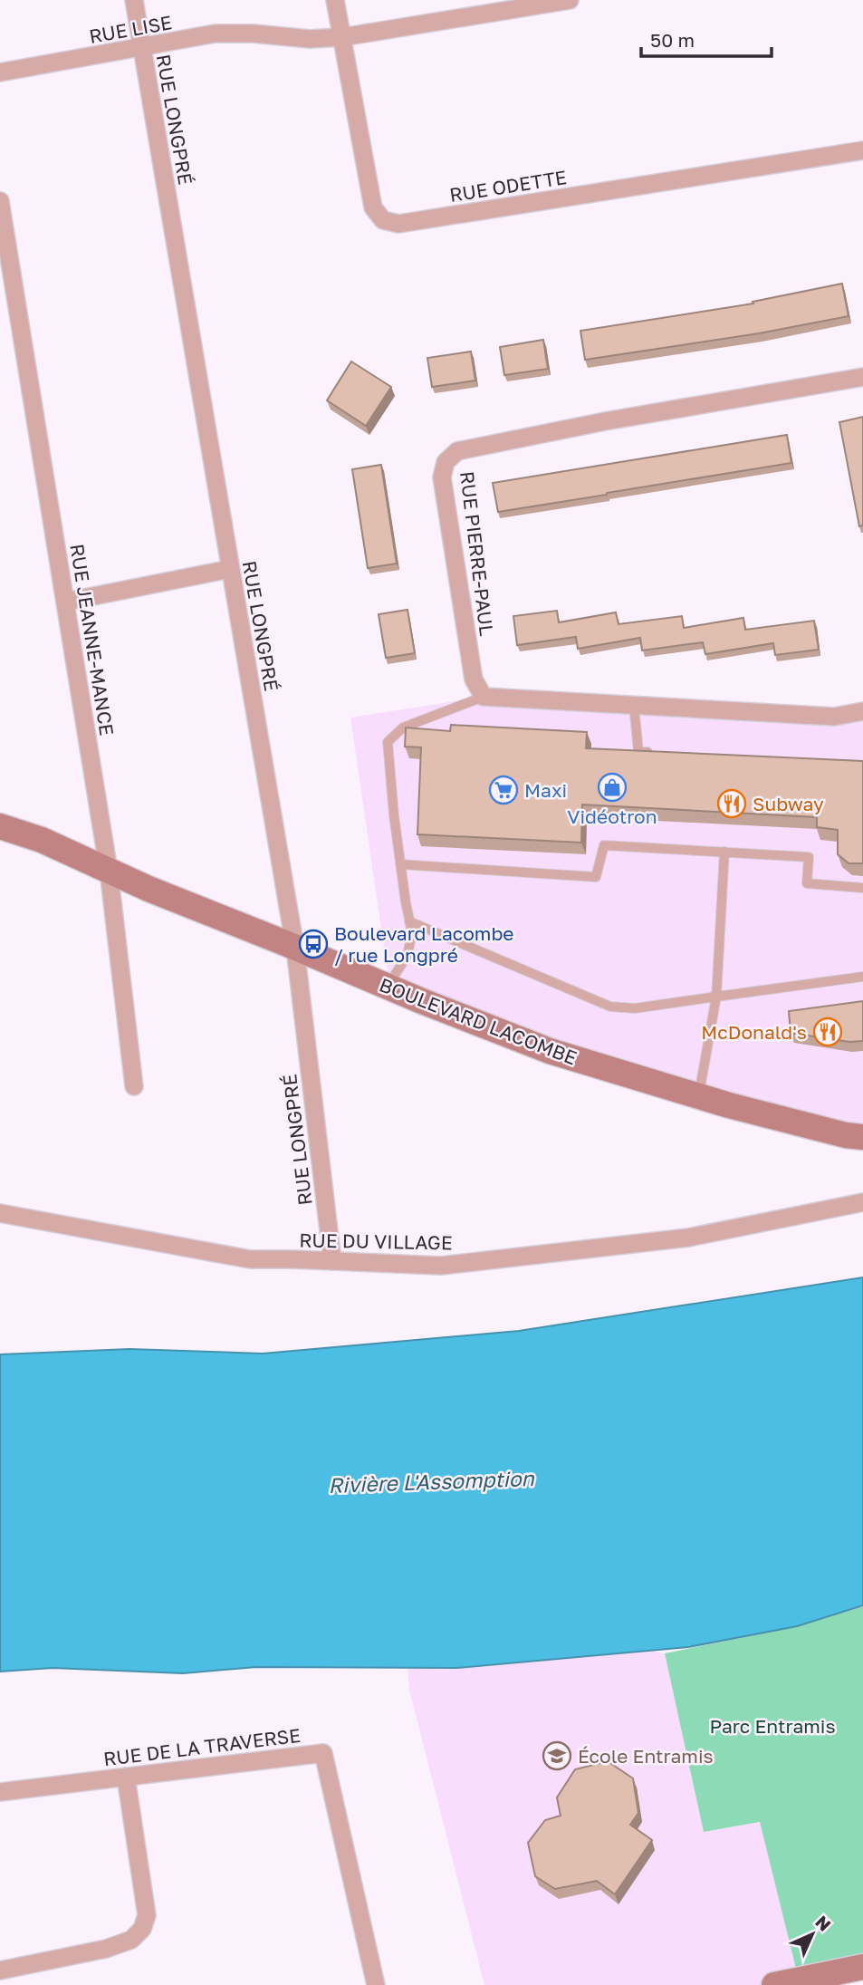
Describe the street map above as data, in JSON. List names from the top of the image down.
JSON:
{
  "streets": {
    "main road": ["BOULEVARD LACOMBE"],
    "street": [
      "RUE LISE",
      "RUE LONGPRÉ",
      "RUE ODETTE",
      "RUE PIERRE-PAUL",
      "RUE JEANNE-MANCE",
      "RUE DU VILLAGE",
      "RUE DE LA TRAVERSE"
    ]
  },
  "crossings": [
    ["RUE LISE", "RUE LONGPRÉ"],
    ["RUE LISE", "RUE ODETTE"],
    ["RUE LONGPRÉ", "BOULEVARD LACOMBE"],
    ["RUE LONGPRÉ", "RUE DU VILLAGE"],
    ["RUE JEANNE-MANCE", "BOULEVARD LACOMBE"]
  ],
  "water": ["Rivière L'Assomption"],
  "parks": ["Parc Entramis"],
  "places": {
    "shop": ["Vidéotron"],
    "supermarket": ["Maxi"],
    "restaurant": ["Subway", "McDonald's"],
    "bus stop": ["Boulevard Lacombe / rue Longpré"],
    "school or university": ["École Entramis"]
  },
  "scale_bar": "50 m",
  "north": "top right"
}
